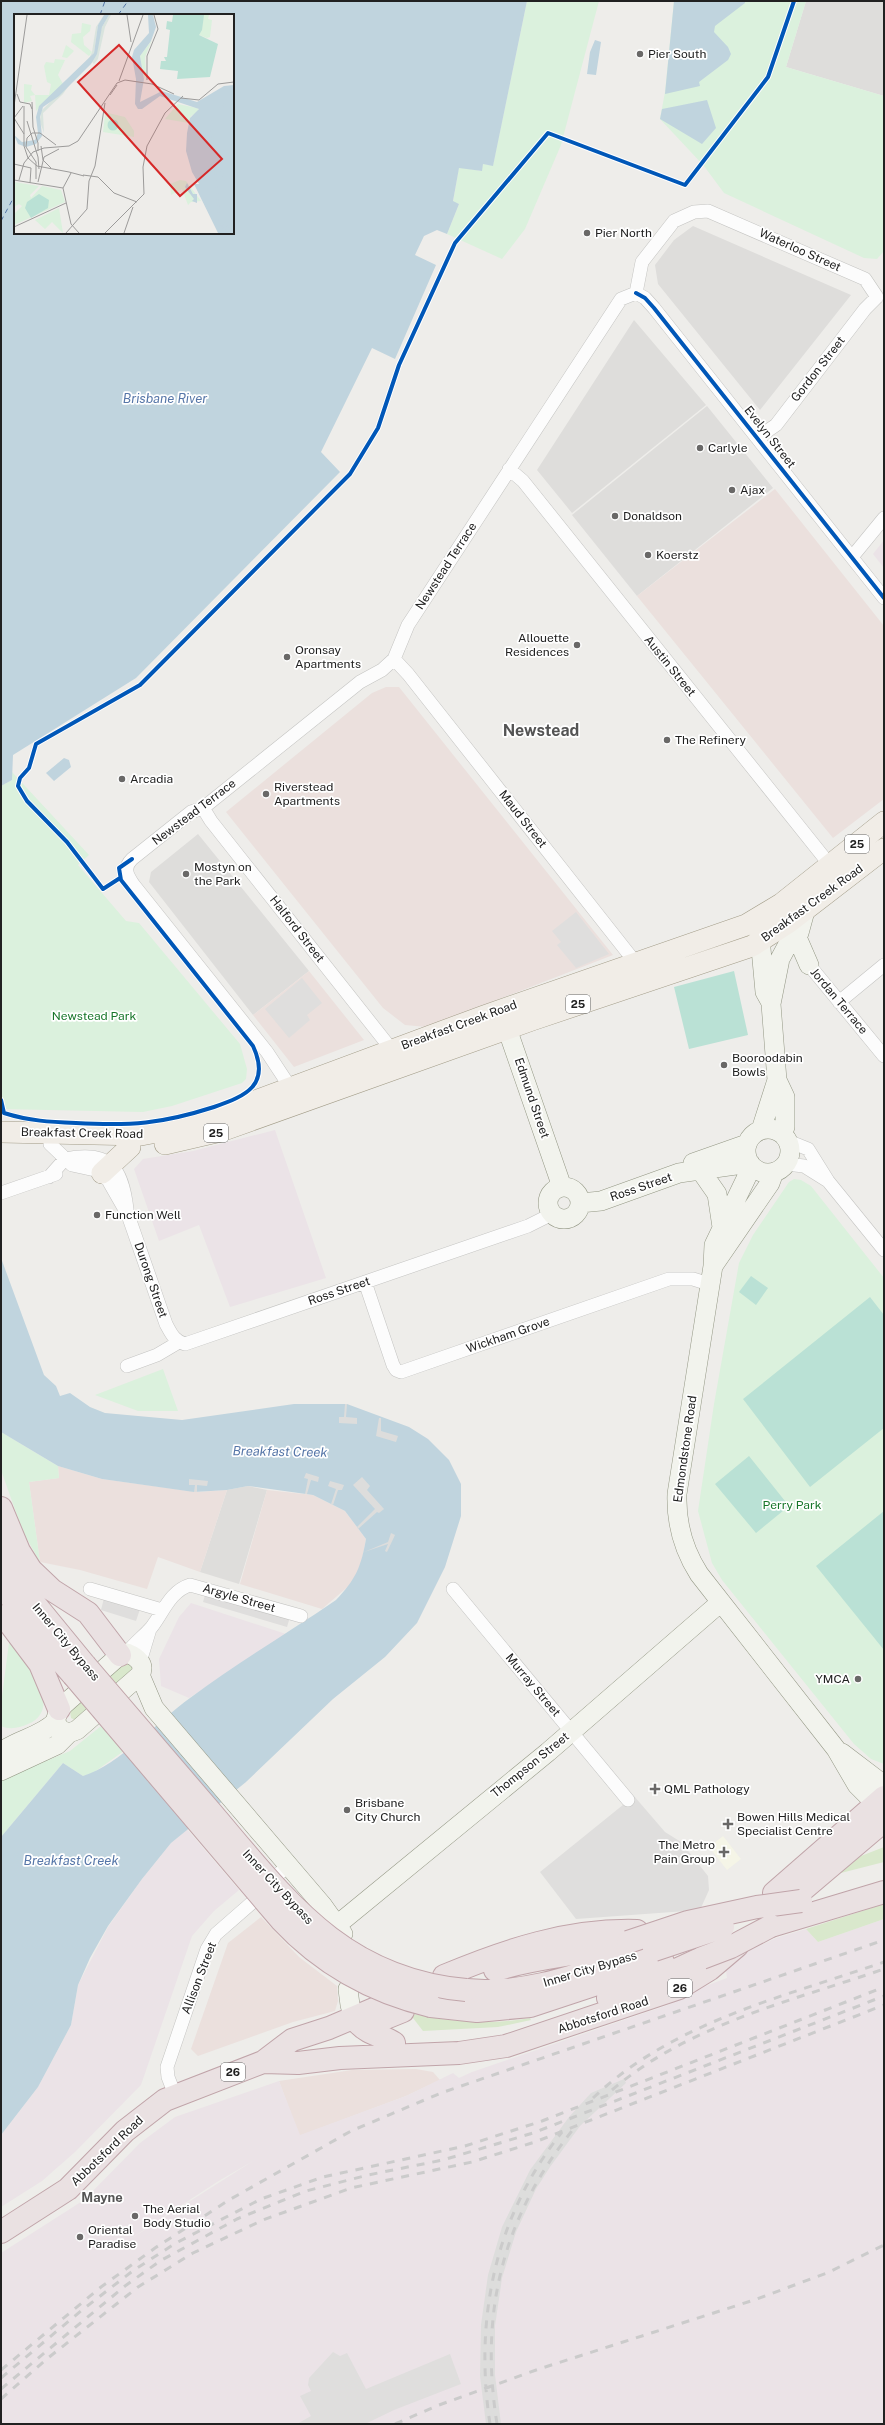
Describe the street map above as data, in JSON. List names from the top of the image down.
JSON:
{
  "streets": {
    "highway": ["Inner City Bypass", "26", "Abbotsford Road"],
    "main road": ["25", "Breakfast Creek Road"],
    "street": [
      "Waterloo Street",
      "Gordon Street",
      "Evelyn Street",
      "Newstead Terrace",
      "Austin Street",
      "Maud Street",
      "Halford Street",
      "Jordan Terrace",
      "Edmund Street",
      "Ross Street",
      "Durong Street",
      "Wickham Grove",
      "Edmondstone Road",
      "Argyle Street",
      "Murray Street",
      "Thompson Street",
      "Allison Street"
    ]
  },
  "crossings": [
    ["Waterloo Street", "Gordon Street"],
    ["Waterloo Street", "Evelyn Street"],
    ["Waterloo Street", "Newstead Terrace"],
    ["Gordon Street", "Evelyn Street"],
    ["Evelyn Street", "Newstead Terrace"],
    ["Newstead Terrace", "Austin Street"],
    ["Newstead Terrace", "Maud Street"],
    ["Newstead Terrace", "Breakfast Creek Road"],
    ["Newstead Terrace", "Halford Street"],
    ["Austin Street", "Breakfast Creek Road"],
    ["Maud Street", "Breakfast Creek Road"],
    ["Breakfast Creek Road", "Halford Street"],
    ["Breakfast Creek Road", "Edmund Street"],
    ["Edmund Street", "Ross Street"],
    ["Ross Street", "Durong Street"],
    ["Ross Street", "Wickham Grove"],
    ["Ross Street", "Edmondstone Road"],
    ["Wickham Grove", "Edmondstone Road"],
    ["Edmondstone Road", "Thompson Street"],
    ["Edmondstone Road", "Abbotsford Road"],
    ["Murray Street", "Thompson Street"],
    ["Thompson Street", "Allison Street"],
    ["Allison Street", "Abbotsford Road"]
  ],
  "districts": ["Newstead", "Mayne"],
  "water": ["Brisbane River", "Breakfast Creek"],
  "parks": ["Newstead Park", "Perry Park"],
  "places": {
    "other": [
      "Pier South",
      "Pier North",
      "Carlyle",
      "Ajax",
      "Donaldson",
      "Koerstz",
      "Allouette Residences",
      "Oronsay Apartments",
      "The Refinery",
      "Arcadia",
      "Riverstead Apartments",
      "Mostyn on the Park",
      "Booroodabin Bowls",
      "Function Well",
      "YMCA",
      "Brisbane City Church",
      "The Aerial Body Studio",
      "Oriental Paradise"
    ],
    "health": ["QML Pathology", "Bowen Hills Medical Specialist Centre", "The Metro Pain Group"]
  }
}
